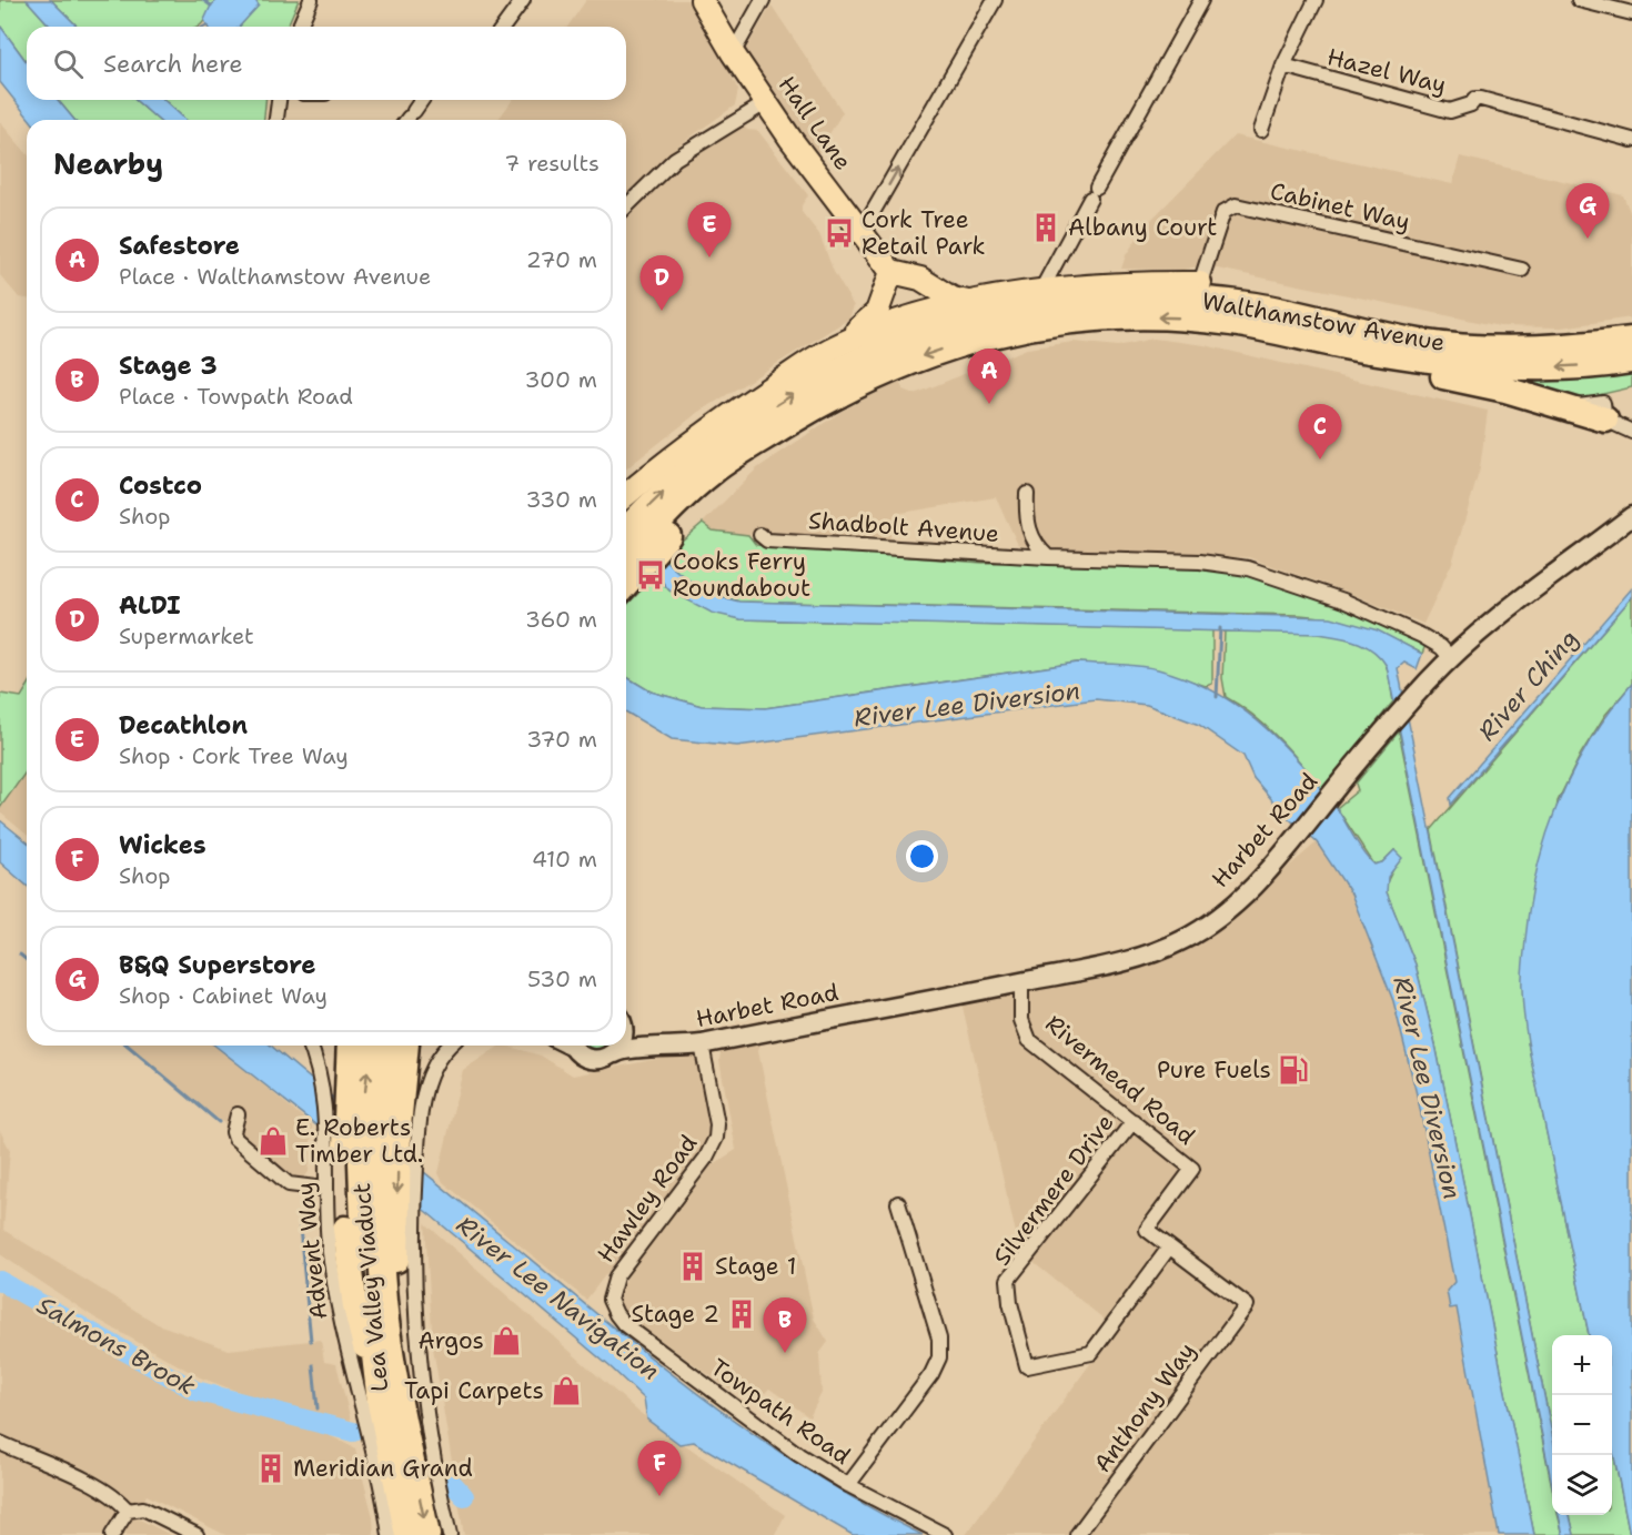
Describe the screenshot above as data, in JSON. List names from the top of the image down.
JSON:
{
  "streets": {
    "highway": ["Walthamstow Avenue", "Lea Valley Viaduct"],
    "main road": ["Hall Lane"],
    "street": [
      "Hazel Way",
      "Cabinet Way",
      "Shadbolt Avenue",
      "Harbet Road",
      "Rivermead Road",
      "Silvermere Drive",
      "Hawley Road",
      "Advent Way",
      "Anthony Way",
      "Towpath Road"
    ]
  },
  "crossings": [
    ["Shadbolt Avenue", "Harbet Road"],
    ["Harbet Road", "Rivermead Road"],
    ["Harbet Road", "Hawley Road"],
    ["Rivermead Road", "Silvermere Drive"],
    ["Rivermead Road", "Anthony Way"],
    ["Hawley Road", "Towpath Road"],
    ["Advent Way", "Lea Valley Viaduct"]
  ],
  "water": [
    "River Ching",
    "River Lee Diversion",
    "River Lee Navigation",
    "Salmons Brook"
  ],
  "places": {
    "building": [
      "Albany Court",
      "Stage 1",
      "Stage 2",
      "Meridian Grand"
    ],
    "bus stop": ["Cork Tree Retail Park", "Cooks Ferry Roundabout"],
    "fuel station": ["Pure Fuels"],
    "shop": ["E. Roberts Timber Ltd.", "Argos", "Tapi Carpets"]
  },
  "page": {
    "search": "Search here",
    "heading": ["Nearby", "7 results"],
    "pins": [
      "G",
      "E",
      "D",
      "A",
      "C",
      "B",
      "F"
    ],
    "list": [
      {
        "mark": "A",
        "name": "Safestore",
        "note": "Place · Walthamstow Avenue",
        "value": "270 m"
      },
      {
        "mark": "B",
        "name": "Stage 3",
        "note": "Place · Towpath Road",
        "value": "300 m"
      },
      {
        "mark": "C",
        "name": "Costco",
        "note": "Shop",
        "value": "330 m"
      },
      {
        "mark": "D",
        "name": "ALDI",
        "note": "Supermarket",
        "value": "360 m"
      },
      {
        "mark": "E",
        "name": "Decathlon",
        "note": "Shop · Cork Tree Way",
        "value": "370 m"
      },
      {
        "mark": "F",
        "name": "Wickes",
        "note": "Shop",
        "value": "410 m"
      },
      {
        "mark": "G",
        "name": "B&Q Superstore",
        "note": "Shop · Cabinet Way",
        "value": "530 m"
      }
    ],
    "map_buttons": ["+", "−"]
  }
}
